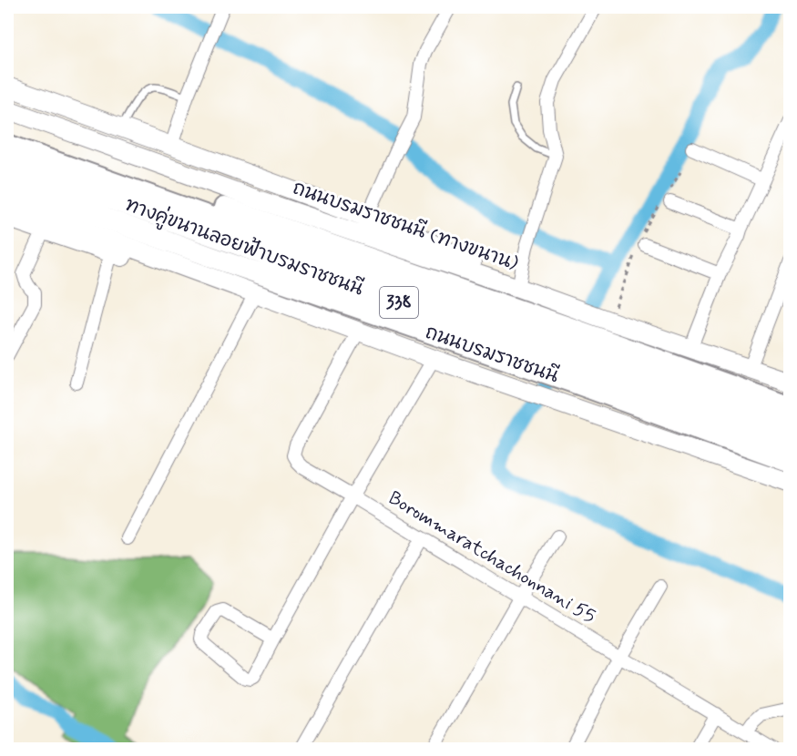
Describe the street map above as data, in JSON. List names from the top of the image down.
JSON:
{
  "streets": {
    "main road": [
      "ถนนบรมราชชนนี (ทางขนาน)",
      "ทางคู่ขนานลอยฟ้าบรมราชชนนี",
      "338",
      "ถนนบรมราชชนนี"
    ],
    "street": ["Borommaratchachonnani 55"]
  },
  "crossings": [
    ["ถนนบรมราชชนนี (ทางขนาน)", "338"],
    ["338", "ถนนบรมราชชนนี"]
  ]
}
